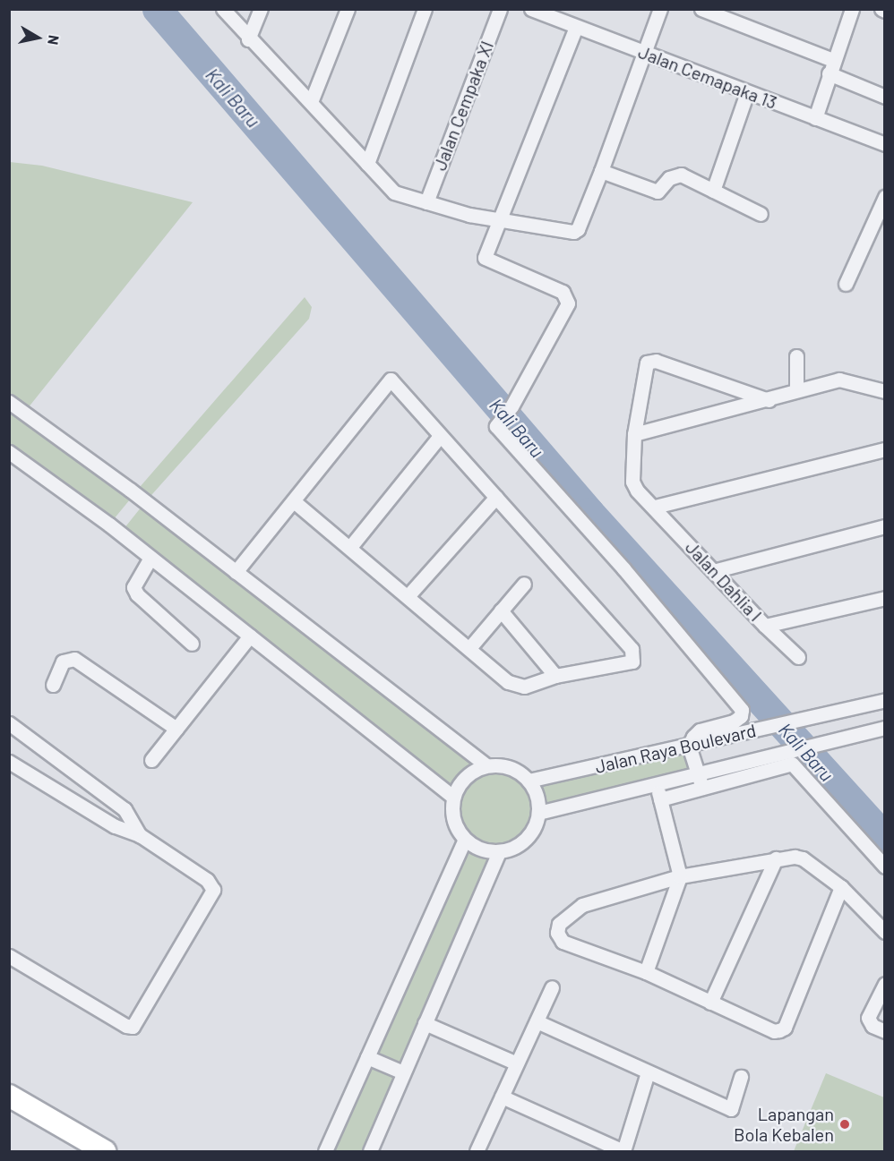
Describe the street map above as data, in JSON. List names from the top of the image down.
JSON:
{
  "streets": {
    "street": [
      "Jalan Cemapaka 13",
      "Jalan Cempaka XI",
      "Jalan Dahlia I",
      "Jalan Raya Boulevard"
    ]
  },
  "water": ["Kali Baru"],
  "places": ["Lapangan Bola Kebalen"],
  "north": "right"
}
